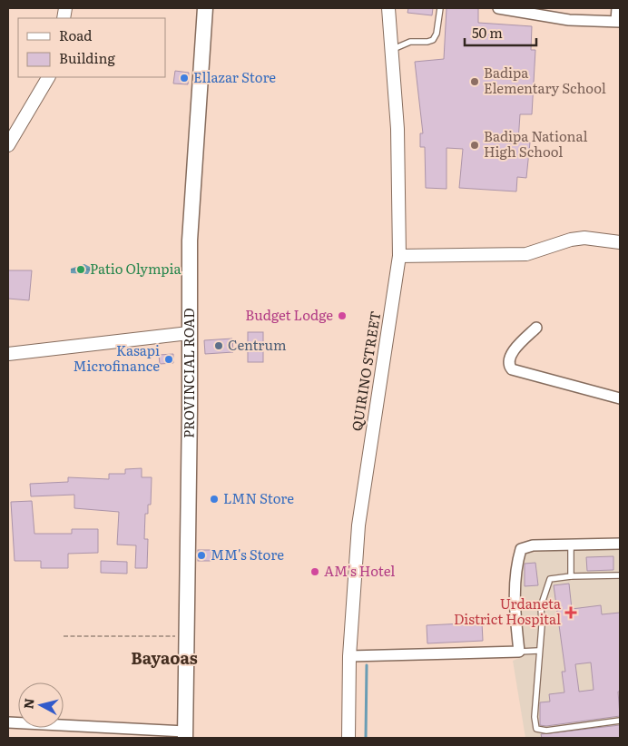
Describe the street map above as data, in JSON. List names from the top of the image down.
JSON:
{
  "streets": {
    "main road": ["PROVINCIAL ROAD"],
    "street": ["QUIRINO STREET"]
  },
  "districts": ["Bayaoas"],
  "places": {
    "other": [
      "Ellazar Store",
      "Badipa Elementary School",
      "Badipa National High School",
      "Patio Olympia",
      "Budget Lodge",
      "Centrum",
      "Kasapi Microfinance",
      "LMN Store",
      "MM's Store",
      "AM's Hotel"
    ],
    "health": ["Urdaneta District Hospital"]
  },
  "legend": ["Road", "Building"],
  "scale_bar": "50 m",
  "north": "left"
}
